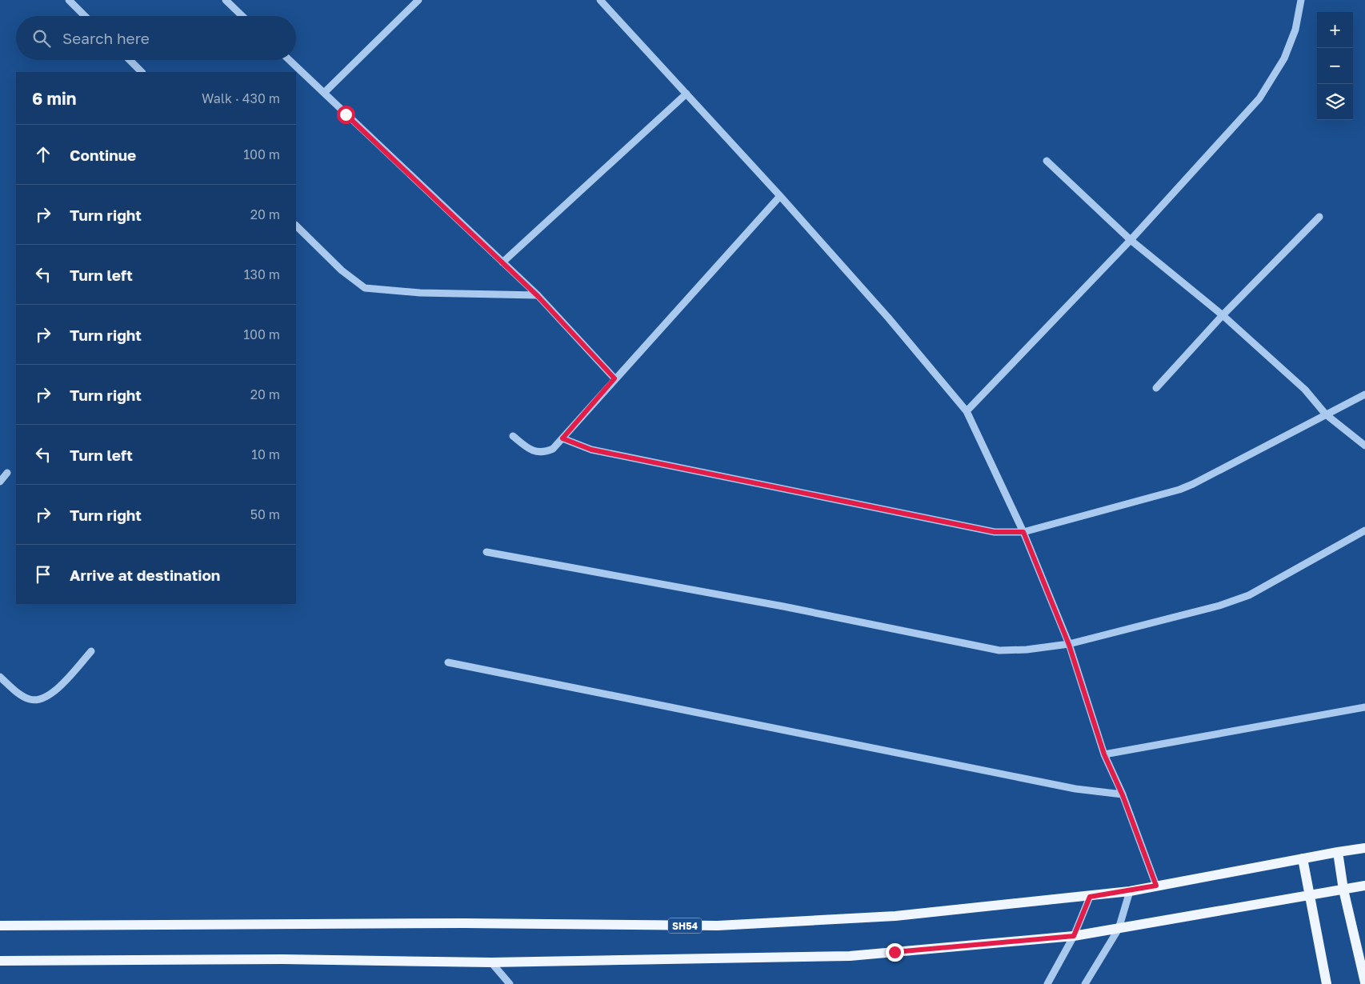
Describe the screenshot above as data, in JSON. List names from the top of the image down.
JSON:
{
  "streets": {
    "main road": ["SH54"]
  },
  "page": {
    "map_buttons": ["+", "−"],
    "search": "Search here",
    "heading": ["6 min", "Walk · 430 m"],
    "list": [
      ["Continue", "100 m"],
      ["Turn right", "20 m"],
      ["Turn left", "130 m"],
      ["Turn right", "100 m"],
      ["Turn right", "20 m"],
      ["Turn left", "10 m"],
      ["Turn right", "50 m"],
      "Arrive at destination"
    ]
  }
}
